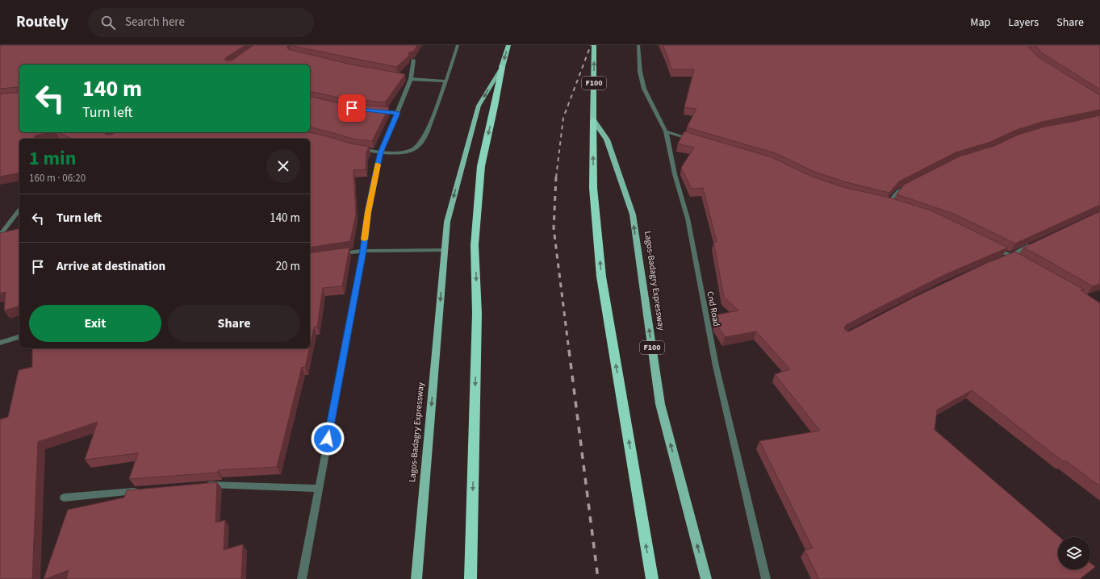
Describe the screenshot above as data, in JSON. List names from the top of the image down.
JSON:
{
  "streets": {
    "highway": ["F100", "Lagos-Badagry Expressway"],
    "street": ["Cnd Road"]
  },
  "crossings": [
    ["F100", "Lagos-Badagry Expressway"]
  ],
  "page": {
    "header": "Routely",
    "search": "Search here",
    "nav": ["Map", "Layers", "Share"],
    "turn": ["140 m", "Turn left"],
    "heading": ["1 min", "160 m · 06:20"],
    "list": [
      {
        "name": "Turn left",
        "value": "140 m"
      },
      {
        "name": "Arrive at destination",
        "value": "20 m"
      }
    ],
    "buttons": ["Exit", "Share"]
  }
}
